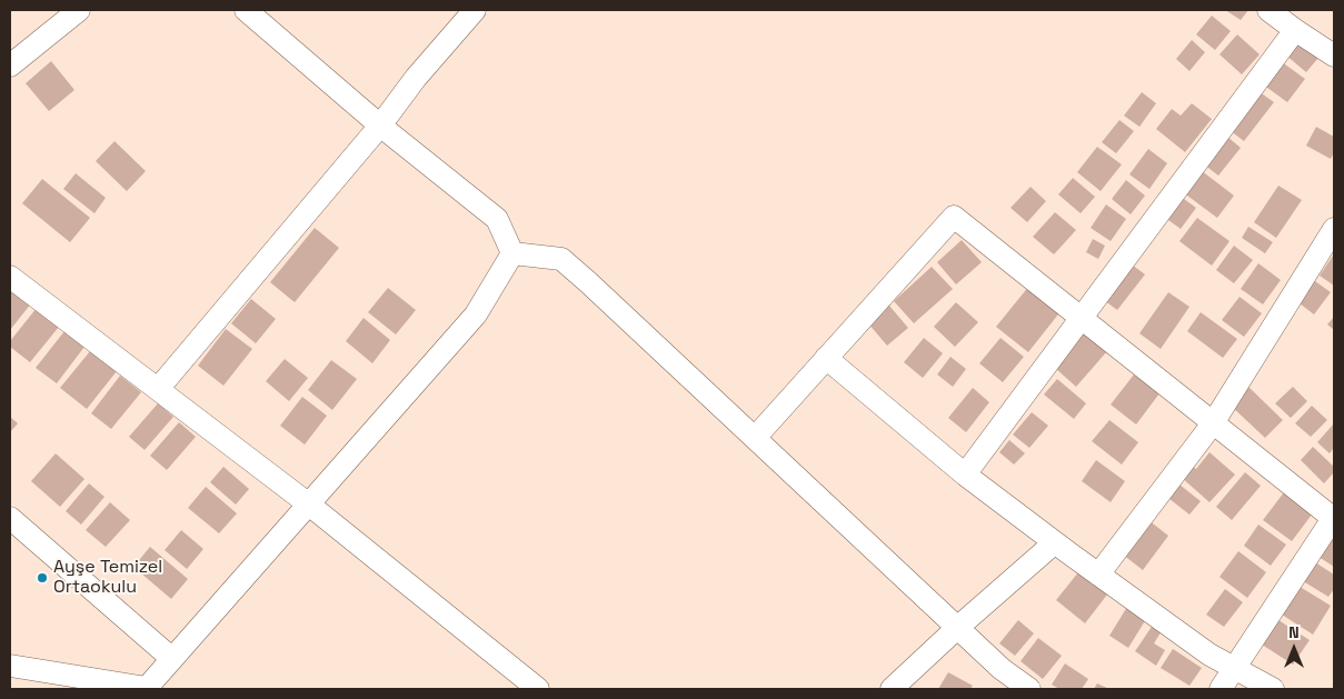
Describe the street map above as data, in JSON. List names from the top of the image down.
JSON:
{
  "places": ["Ayşe Temizel Ortaokulu"],
  "north": "top"
}
